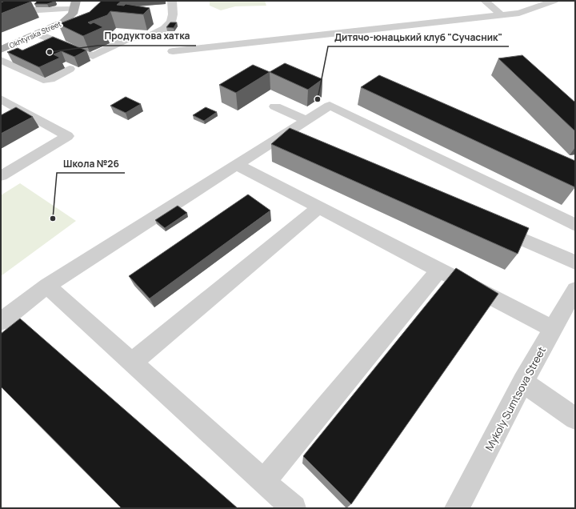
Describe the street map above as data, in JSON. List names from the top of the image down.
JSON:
{
  "streets": {
    "main road": ["Okhtyrska Street"],
    "street": ["Mykoly Sumtsova Street"]
  },
  "places": ["Продуктова хатка", "Дитячо-юнацький клуб \"Сучасник\"", "Школа №26"]
}
